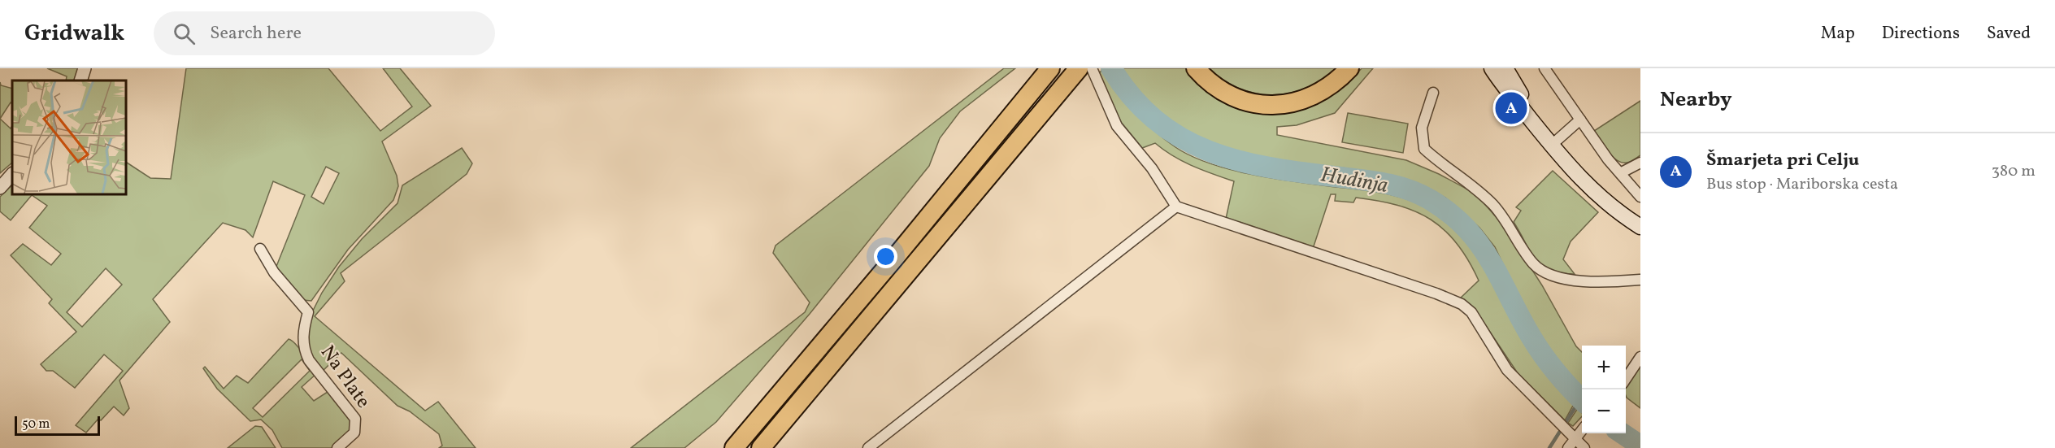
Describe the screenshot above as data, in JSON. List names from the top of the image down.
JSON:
{
  "streets": {
    "street": ["Na Plate"]
  },
  "water": ["Hudinja"],
  "scale_bar": "50 m",
  "page": {
    "header": "Gridwalk",
    "search": "Search here",
    "nav": ["Map", "Directions", "Saved"],
    "heading": "Nearby",
    "pins": "A",
    "list": [
      {
        "mark": "A",
        "name": "Šmarjeta pri Celju",
        "note": "Bus stop · Mariborska cesta",
        "value": "380 m"
      }
    ],
    "map_buttons": ["+", "−"],
    "scale": "50 m"
  }
}
